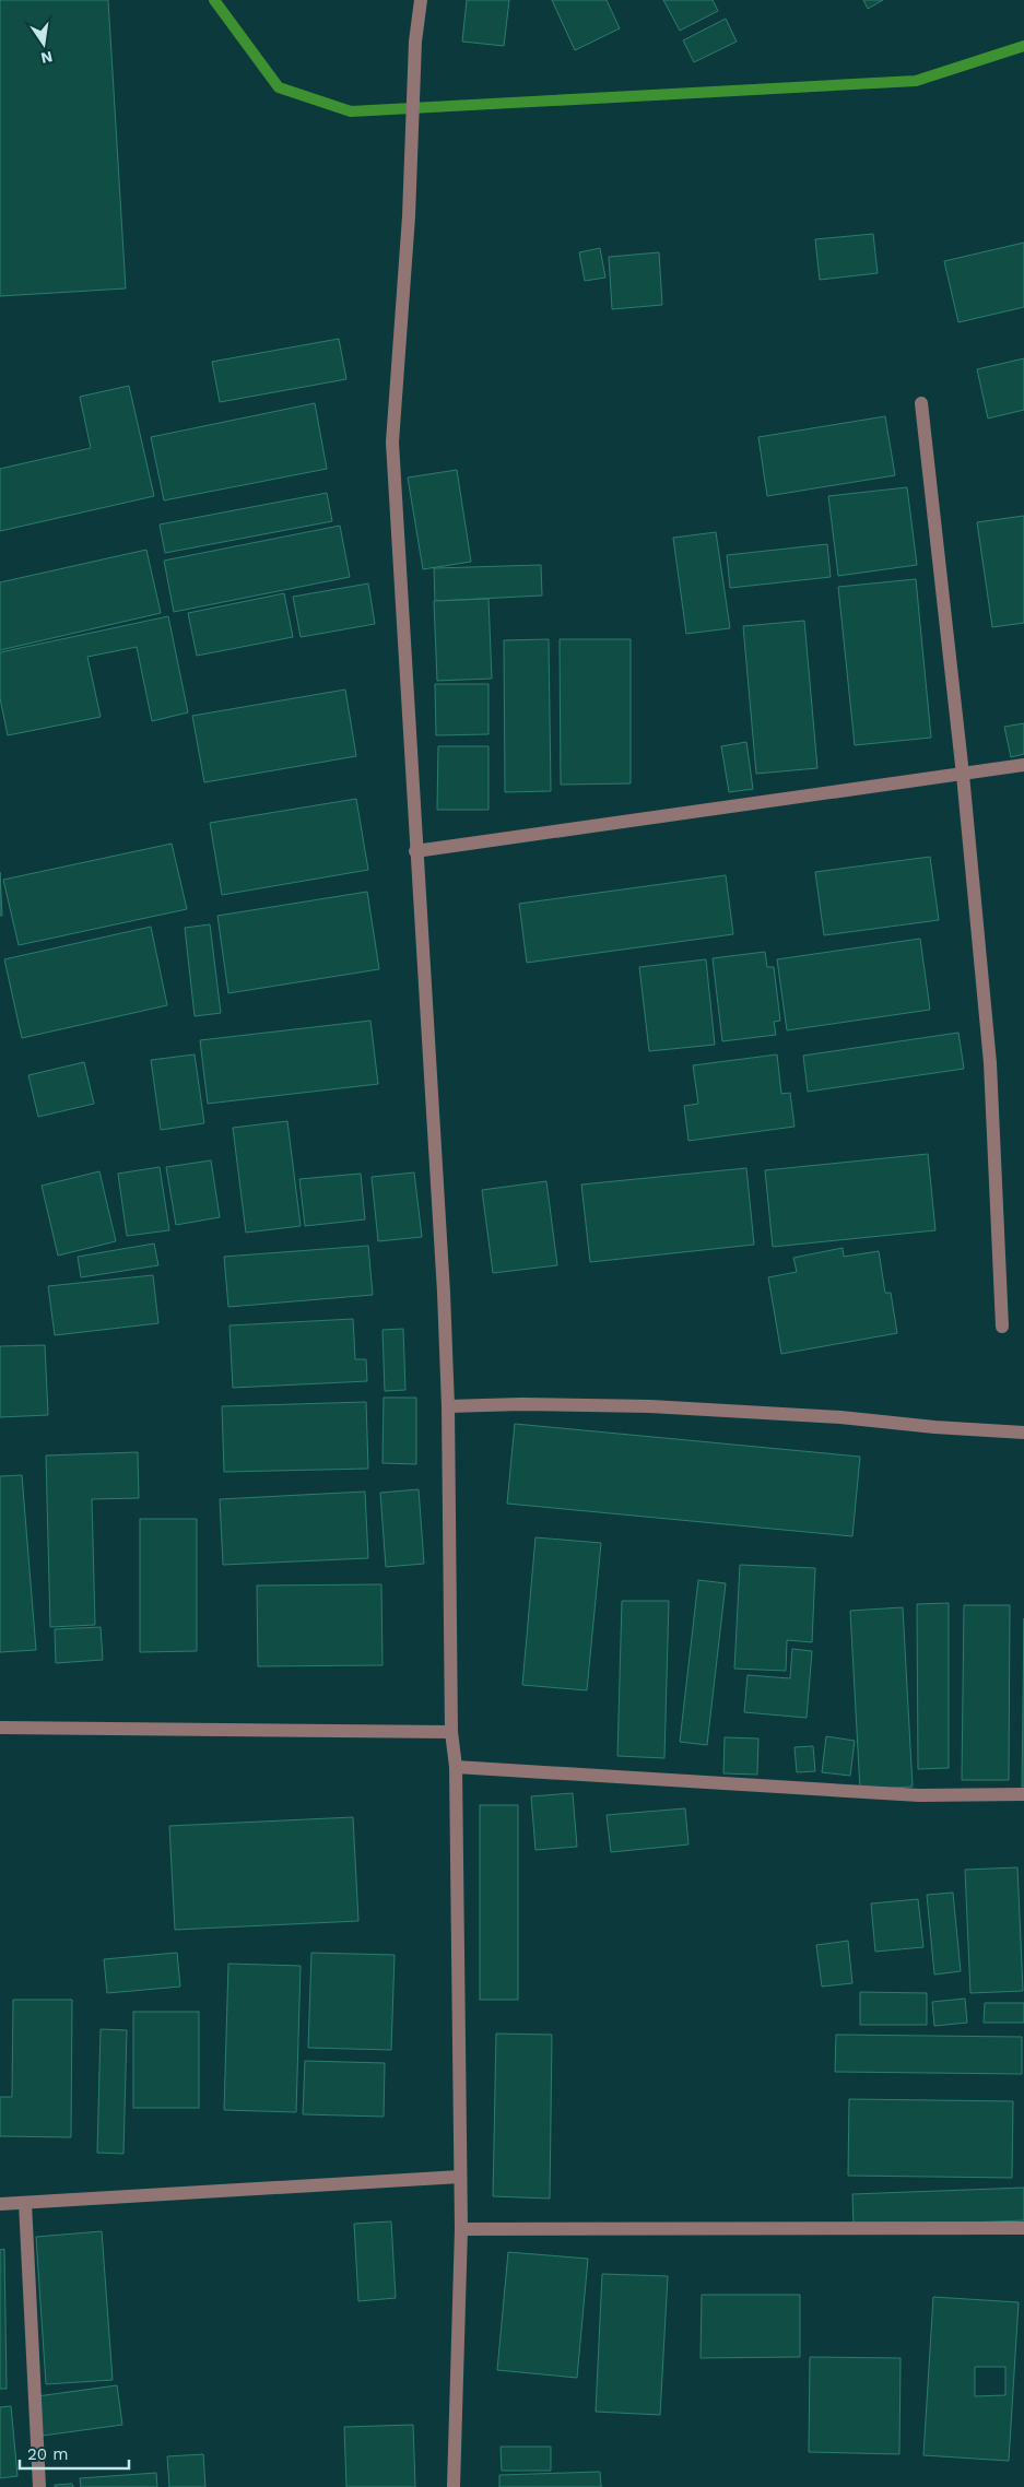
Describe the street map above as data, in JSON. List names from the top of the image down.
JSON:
{
  "scale_bar": "20 m",
  "north": "bottom"
}
